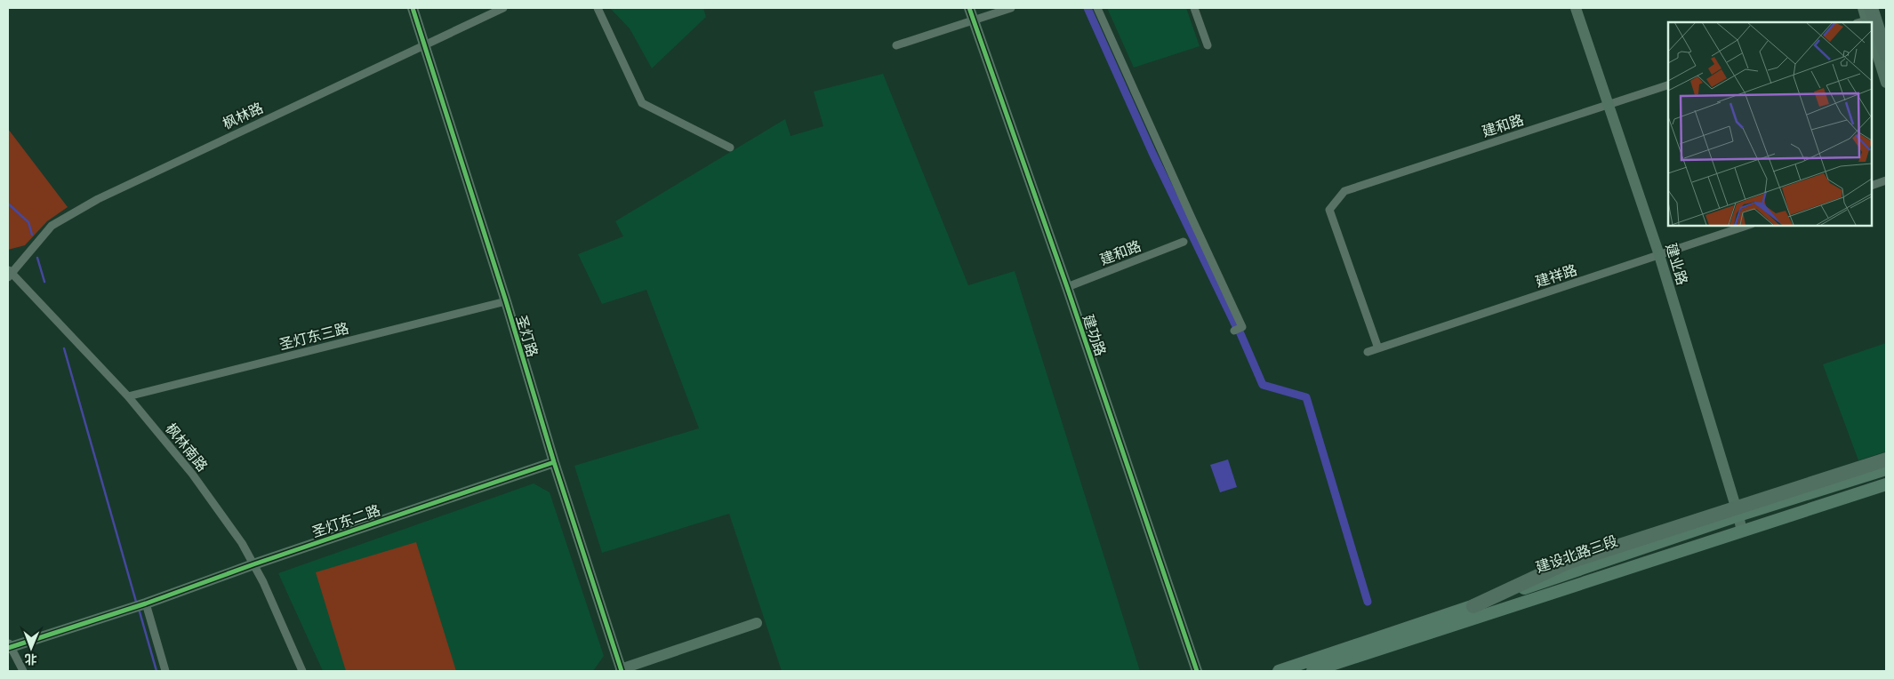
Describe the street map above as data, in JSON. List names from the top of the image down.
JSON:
{
  "streets": {
    "main road": ["建设北路三段"],
    "street": [
      "枫林路",
      "建和路",
      "建业路",
      "建祥路",
      "建功路",
      "圣灯东三路",
      "圣灯路",
      "枫林南路",
      "圣灯东二路"
    ]
  },
  "crossings": [
    ["枫林路", "圣灯路"],
    ["枫林路", "枫林南路"],
    ["建和路", "建业路"],
    ["建和路", "建祥路"],
    ["建和路", "建功路"],
    ["建业路", "建祥路"],
    ["建业路", "建设北路三段"],
    ["圣灯东三路", "圣灯路"],
    ["圣灯东三路", "枫林南路"],
    ["圣灯路", "圣灯东二路"],
    ["枫林南路", "圣灯东二路"]
  ],
  "north": "bottom"
}
